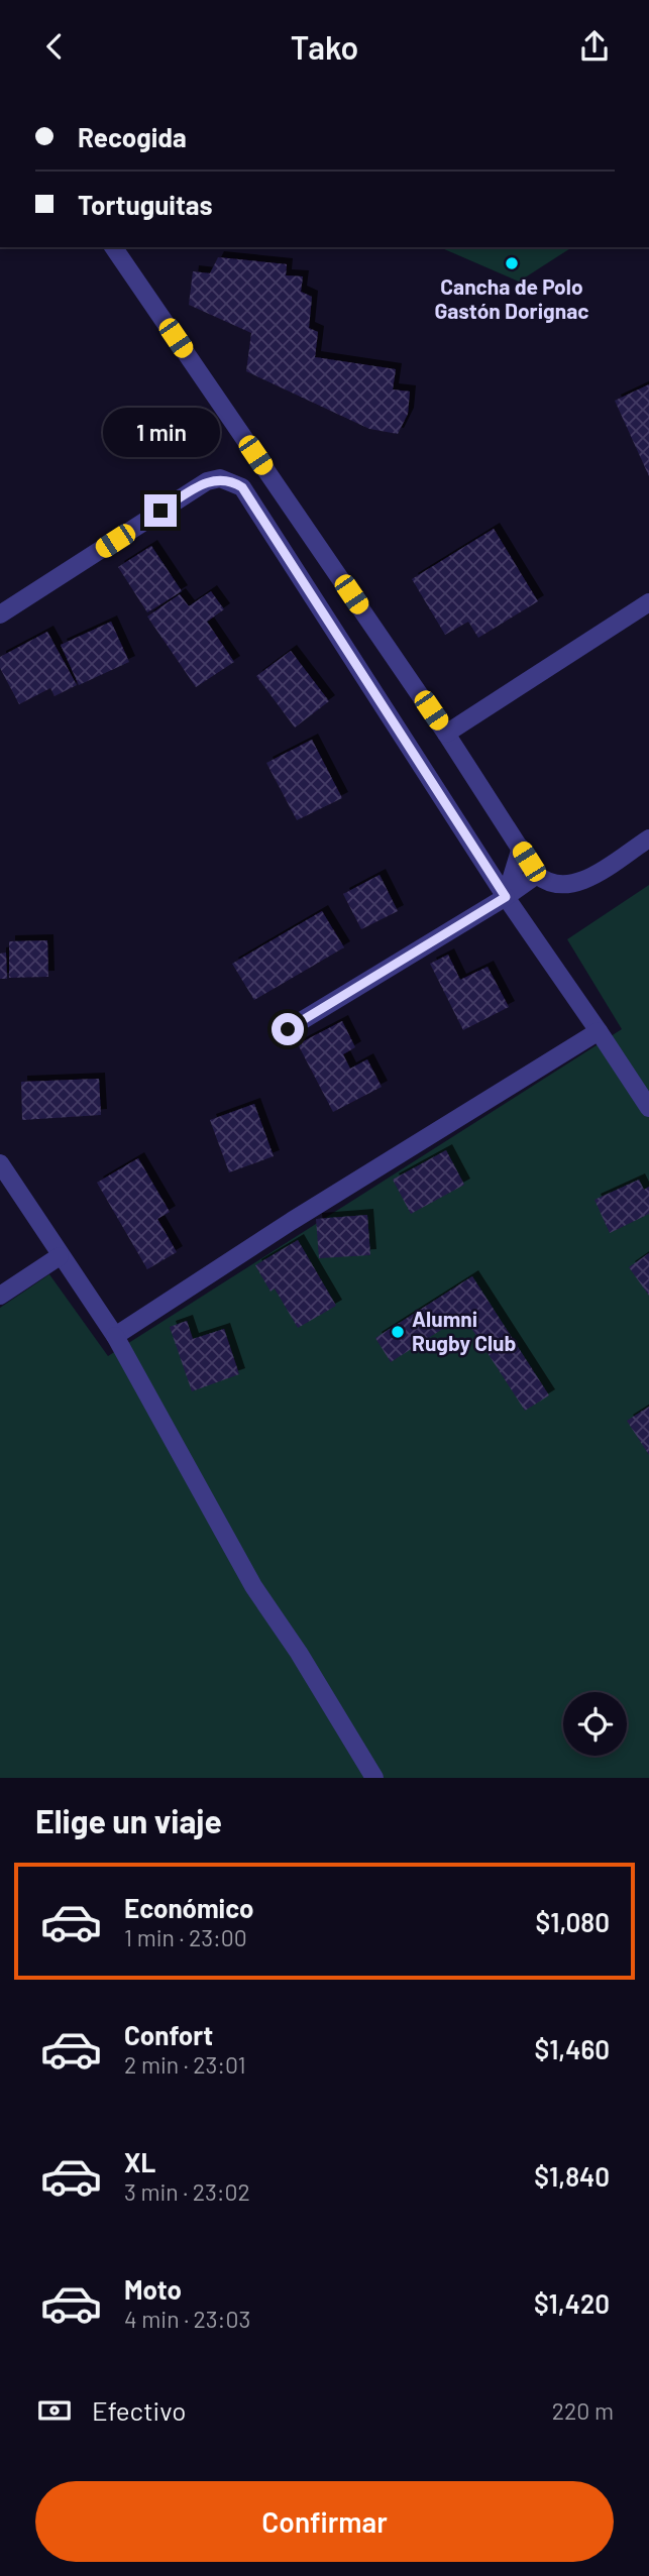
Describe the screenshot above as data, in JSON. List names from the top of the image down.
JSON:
{
  "places": ["Cancha de Polo Gastón Dorignac", "Alumni Rugby Club"],
  "page": {
    "header": "Tako",
    "banner": ["Recogida", "Tortuguitas"],
    "bubble": "1 min",
    "heading": "Elige un viaje",
    "list": [
      {
        "name": "Económico",
        "note": "1 min · 23:00",
        "value": "$1,080"
      },
      {
        "name": "Confort",
        "note": "2 min · 23:01",
        "value": "$1,460"
      },
      {
        "name": "XL",
        "note": "3 min · 23:02",
        "value": "$1,840"
      },
      {
        "name": "Moto",
        "note": "4 min · 23:03",
        "value": "$1,420"
      }
    ],
    "pay": ["Efectivo", "220 m"],
    "buttons": "Confirmar"
  }
}
